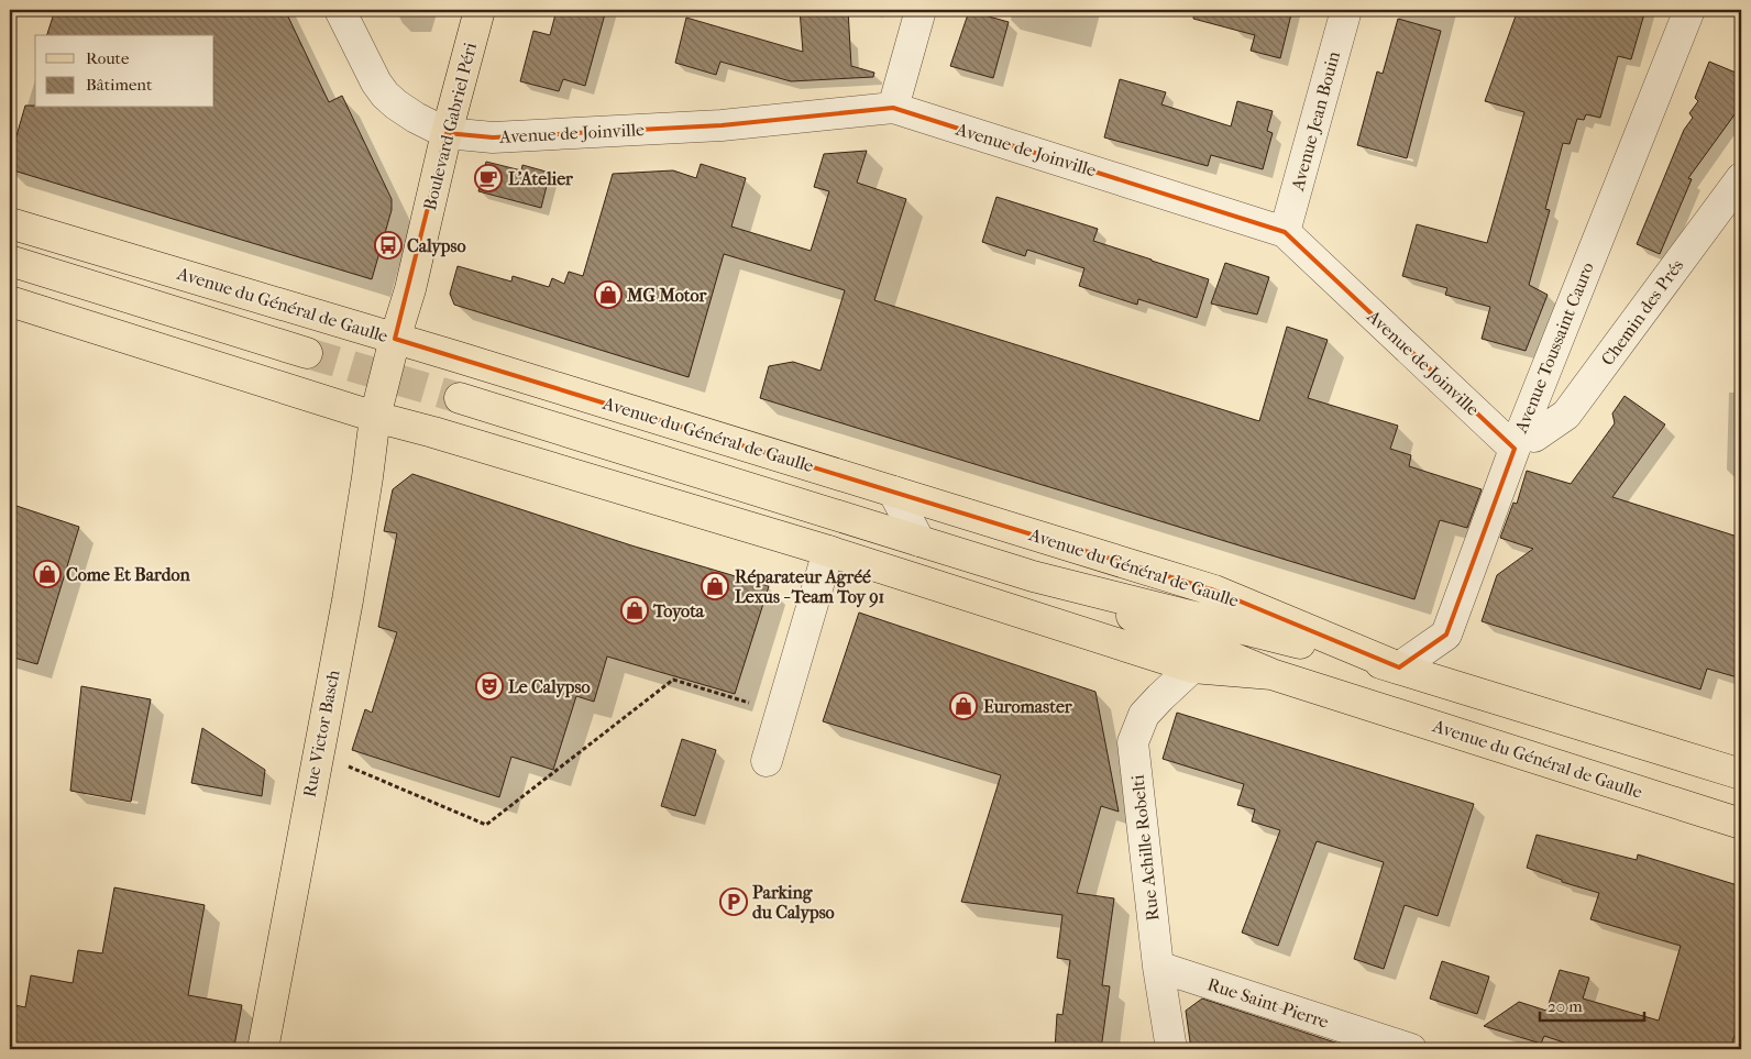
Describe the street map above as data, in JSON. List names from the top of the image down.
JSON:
{
  "streets": {
    "main road": ["Boulevard Gabriel Péri", "Avenue du Général de Gaulle", "Rue Victor Basch"],
    "street": [
      "Avenue Jean Bouin",
      "Avenue de Joinville",
      "Chemin des Prés",
      "Avenue Toussaint Cauro",
      "Rue Achille Robelti",
      "Rue Saint-Pierre"
    ]
  },
  "crossings": [
    ["Avenue Jean Bouin", "Avenue de Joinville"],
    ["Boulevard Gabriel Péri", "Avenue de Joinville"],
    ["Boulevard Gabriel Péri", "Avenue du Général de Gaulle"],
    ["Boulevard Gabriel Péri", "Rue Victor Basch"],
    ["Avenue de Joinville", "Chemin des Prés"],
    ["Avenue de Joinville", "Avenue Toussaint Cauro"],
    ["Avenue du Général de Gaulle", "Avenue Toussaint Cauro"],
    ["Avenue du Général de Gaulle", "Rue Victor Basch"],
    ["Avenue du Général de Gaulle", "Rue Achille Robelti"],
    ["Chemin des Prés", "Avenue Toussaint Cauro"],
    ["Rue Achille Robelti", "Rue Saint-Pierre"]
  ],
  "places": {
    "cafe": ["L'Atelier"],
    "bus stop": ["Calypso"],
    "shop": [
      "MG Motor",
      "Come Et Bardon",
      "Réparateur Agréé Lexus - Team Toy 91",
      "Toyota",
      "Euromaster"
    ],
    "theatre": ["Le Calypso"],
    "parking": ["Parking du Calypso"]
  },
  "legend": ["Route", "Bâtiment"],
  "scale_bar": "20 m"
}
